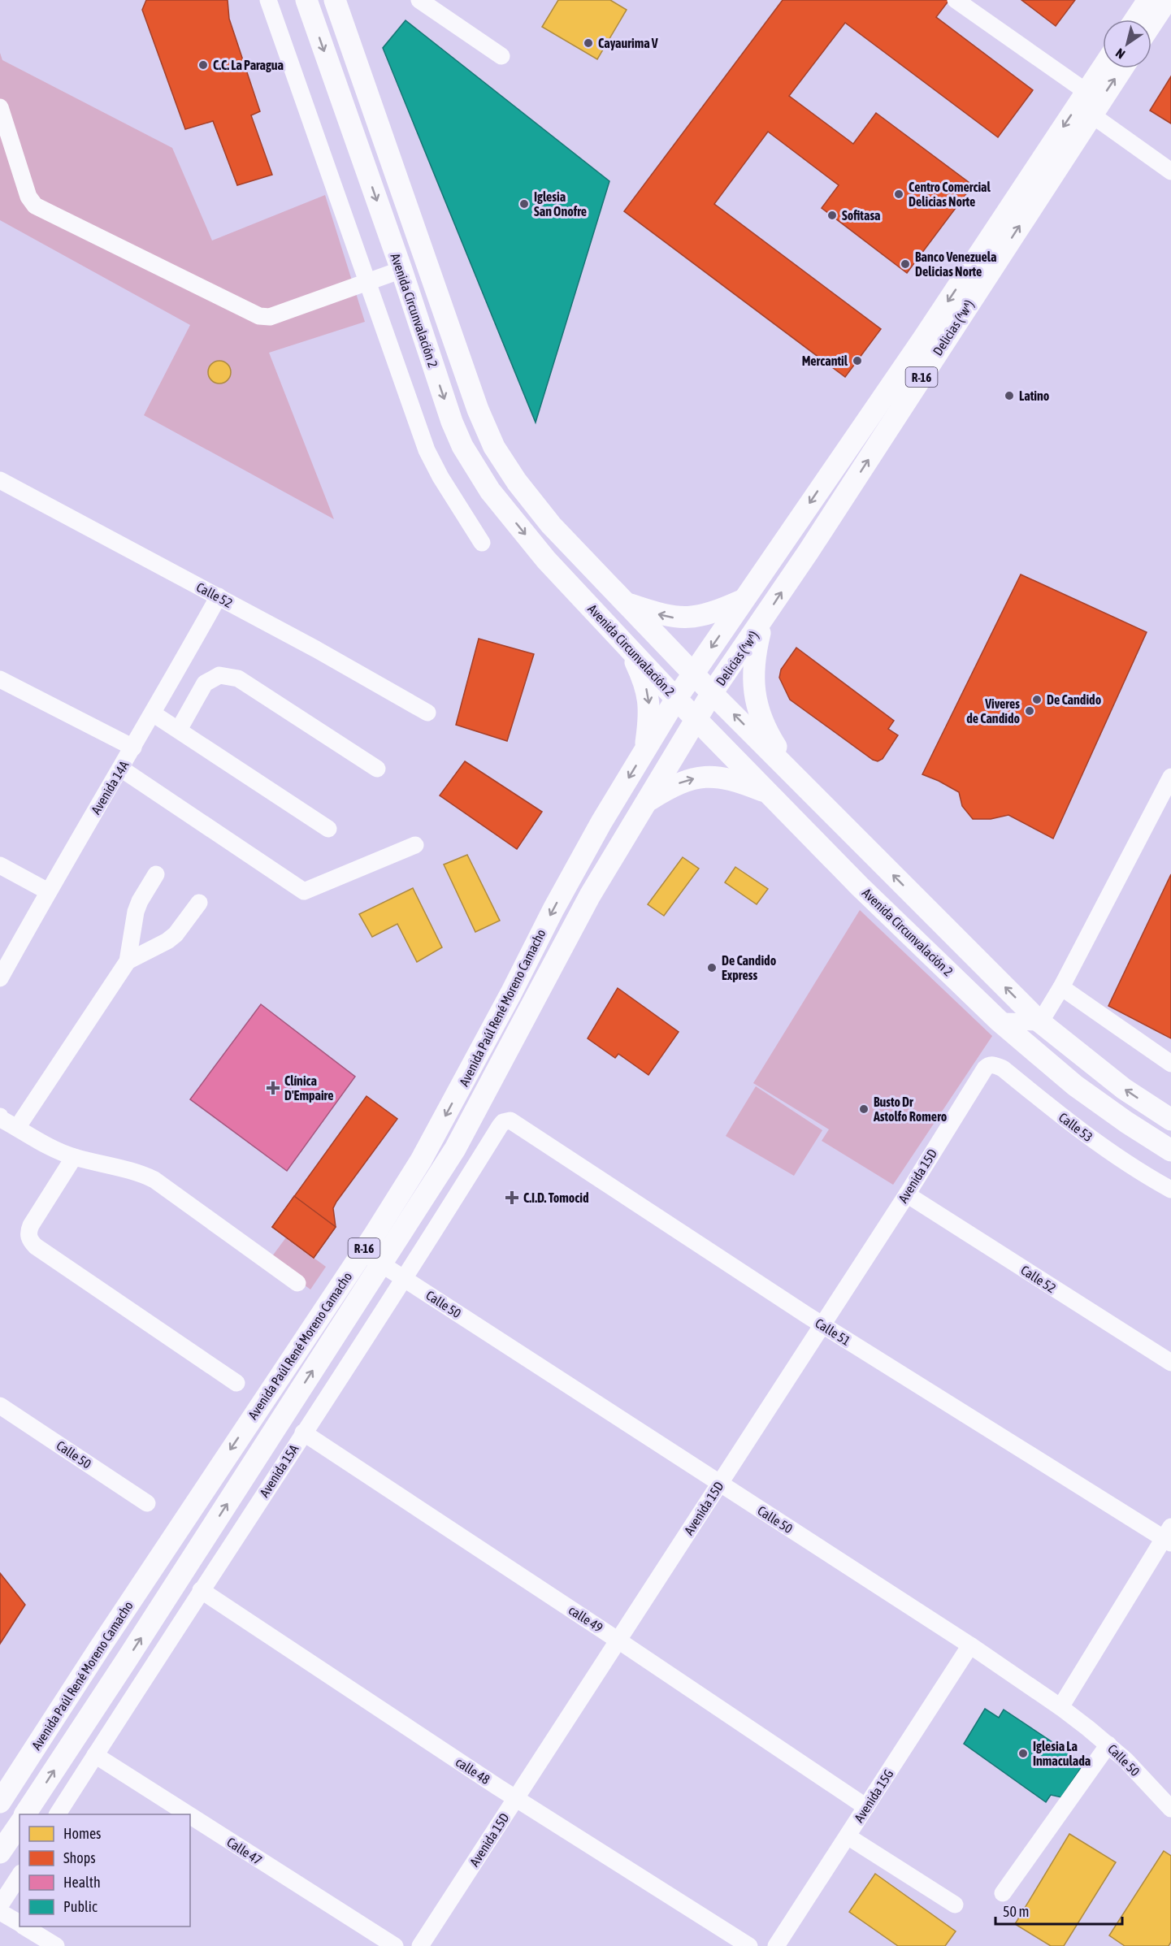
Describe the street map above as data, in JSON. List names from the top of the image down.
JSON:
{
  "streets": {
    "main road": [
      "Avenida Circunvalación 2",
      "Delicias (^w^)",
      "R-16",
      "Avenida Paúl René Moreno Camacho"
    ],
    "street": [
      "Calle 52",
      "Avenida 14A",
      "Calle 53",
      "Avenida 15D",
      "Calle 50",
      "Calle 51",
      "Avenida 15A",
      "calle 49",
      "calle 48",
      "Avenida 15G",
      "Calle 47"
    ]
  },
  "crossings": [
    ["Avenida Circunvalación 2", "Delicias (^w^)"],
    ["Avenida Circunvalación 2", "Avenida Paúl René Moreno Camacho"],
    ["Delicias (^w^)", "Avenida Paúl René Moreno Camacho"],
    ["Calle 52", "Avenida 14A"],
    ["Calle 52", "Avenida 15D"],
    ["Avenida Paúl René Moreno Camacho", "Calle 50"],
    ["Calle 53", "Avenida 15D"],
    ["Avenida 15D", "Calle 50"],
    ["Avenida 15D", "Calle 51"],
    ["Avenida 15D", "calle 49"],
    ["Avenida 15D", "calle 48"],
    ["Calle 50", "Avenida 15A"],
    ["Calle 50", "Avenida 15G"],
    ["Calle 51", "Avenida 15A"],
    ["Avenida 15A", "calle 49"],
    ["Avenida 15A", "calle 48"],
    ["Avenida 15A", "Calle 47"],
    ["calle 49", "Avenida 15G"]
  ],
  "places": {
    "other": [
      "Cayaurima V",
      "C.C. La Paragua",
      "Centro Comercial Delicias Norte",
      "Iglesia San Onofre",
      "Sofitasa",
      "Banco Venezuela Delicias Norte",
      "Mercantil",
      "Latino",
      "De Candido",
      "Viveres de Candido",
      "De Candido Express",
      "Busto Dr Astolfo Romero",
      "Iglesia La Inmaculada"
    ],
    "health": ["Clínica D'Empaire", "C.I.D. Tomocid"]
  },
  "legend": [
    "Homes",
    "Shops",
    "Health",
    "Public"
  ],
  "scale_bar": "50 m",
  "north": "bottom left"
}
